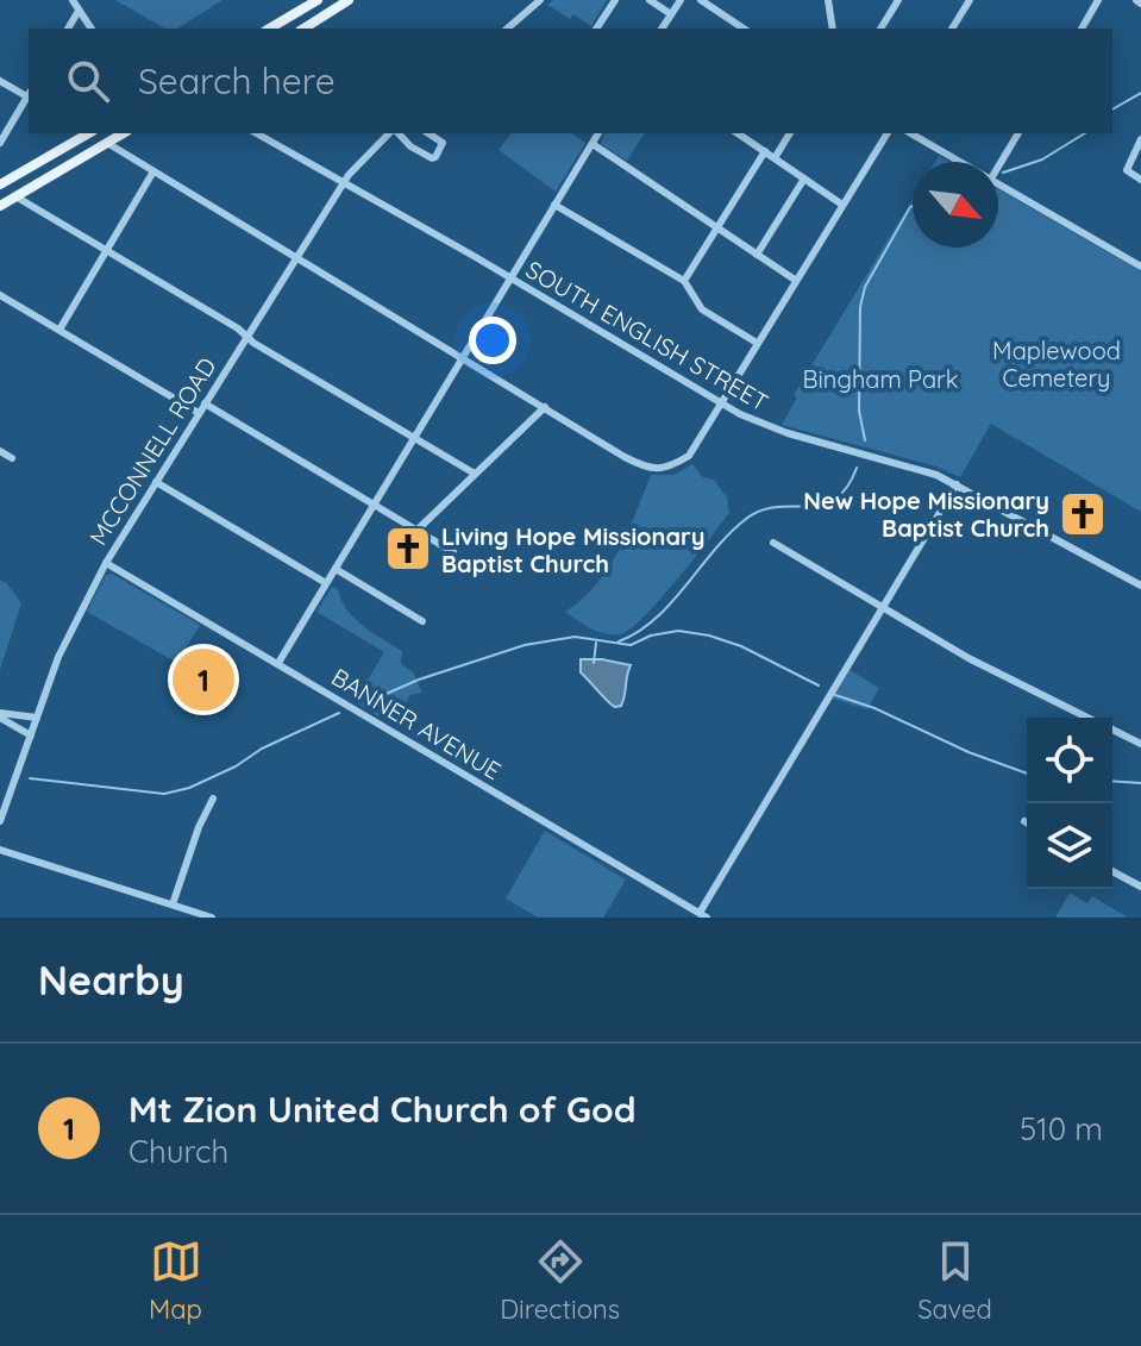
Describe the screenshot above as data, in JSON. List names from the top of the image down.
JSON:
{
  "streets": {
    "street": ["SOUTH ENGLISH STREET", "MCCONNELL ROAD", "BANNER AVENUE"]
  },
  "crossings": [
    ["SOUTH ENGLISH STREET", "MCCONNELL ROAD"],
    ["MCCONNELL ROAD", "BANNER AVENUE"]
  ],
  "parks": ["Maplewood Cemetery", "Bingham Park"],
  "places": {
    "church": ["New Hope Missionary Baptist Church", "Living Hope Missionary Baptist Church"]
  },
  "north": "bottom right",
  "page": {
    "search": "Search here",
    "pins": "1",
    "heading": "Nearby",
    "list": [
      {
        "mark": "1",
        "name": "Mt Zion United Church of God",
        "note": "Church",
        "value": "510 m"
      }
    ],
    "nav": ["Map", "Directions", "Saved"]
  }
}
